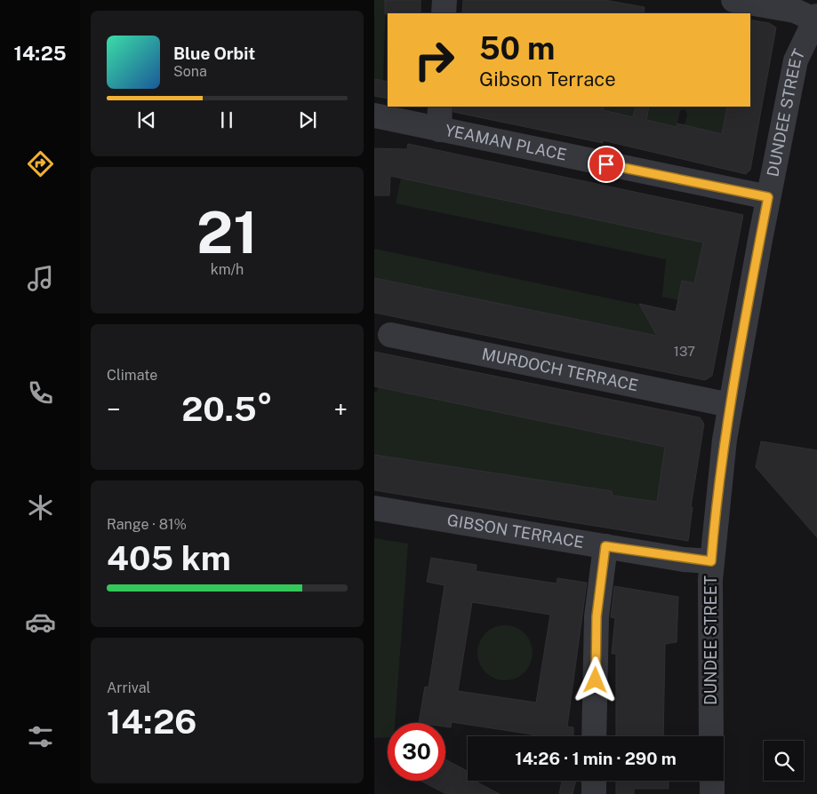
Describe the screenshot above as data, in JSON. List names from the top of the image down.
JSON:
{
  "streets": {
    "street": [
      "DUNDEE STREET",
      "YEAMAN PLACE",
      "MURDOCH TERRACE",
      "GIBSON TERRACE"
    ]
  },
  "crossings": [
    ["DUNDEE STREET", "YEAMAN PLACE"],
    ["DUNDEE STREET", "MURDOCH TERRACE"],
    ["DUNDEE STREET", "GIBSON TERRACE"]
  ],
  "house_numbers": ["137"],
  "page": {
    "tabs": "14:25",
    "turn": ["50 m", "Gibson Terrace"],
    "song": ["Blue Orbit", "Sona"],
    "tile": [
      ["21", "km/h"],
      "Climate",
      ["Range · 81%", "405 km"],
      ["Arrival", "14:26"]
    ],
    "heat": ["−", "20.5°", "+"],
    "limit": "30",
    "trip": "14:26 · 1 min · 290 m"
  }
}
